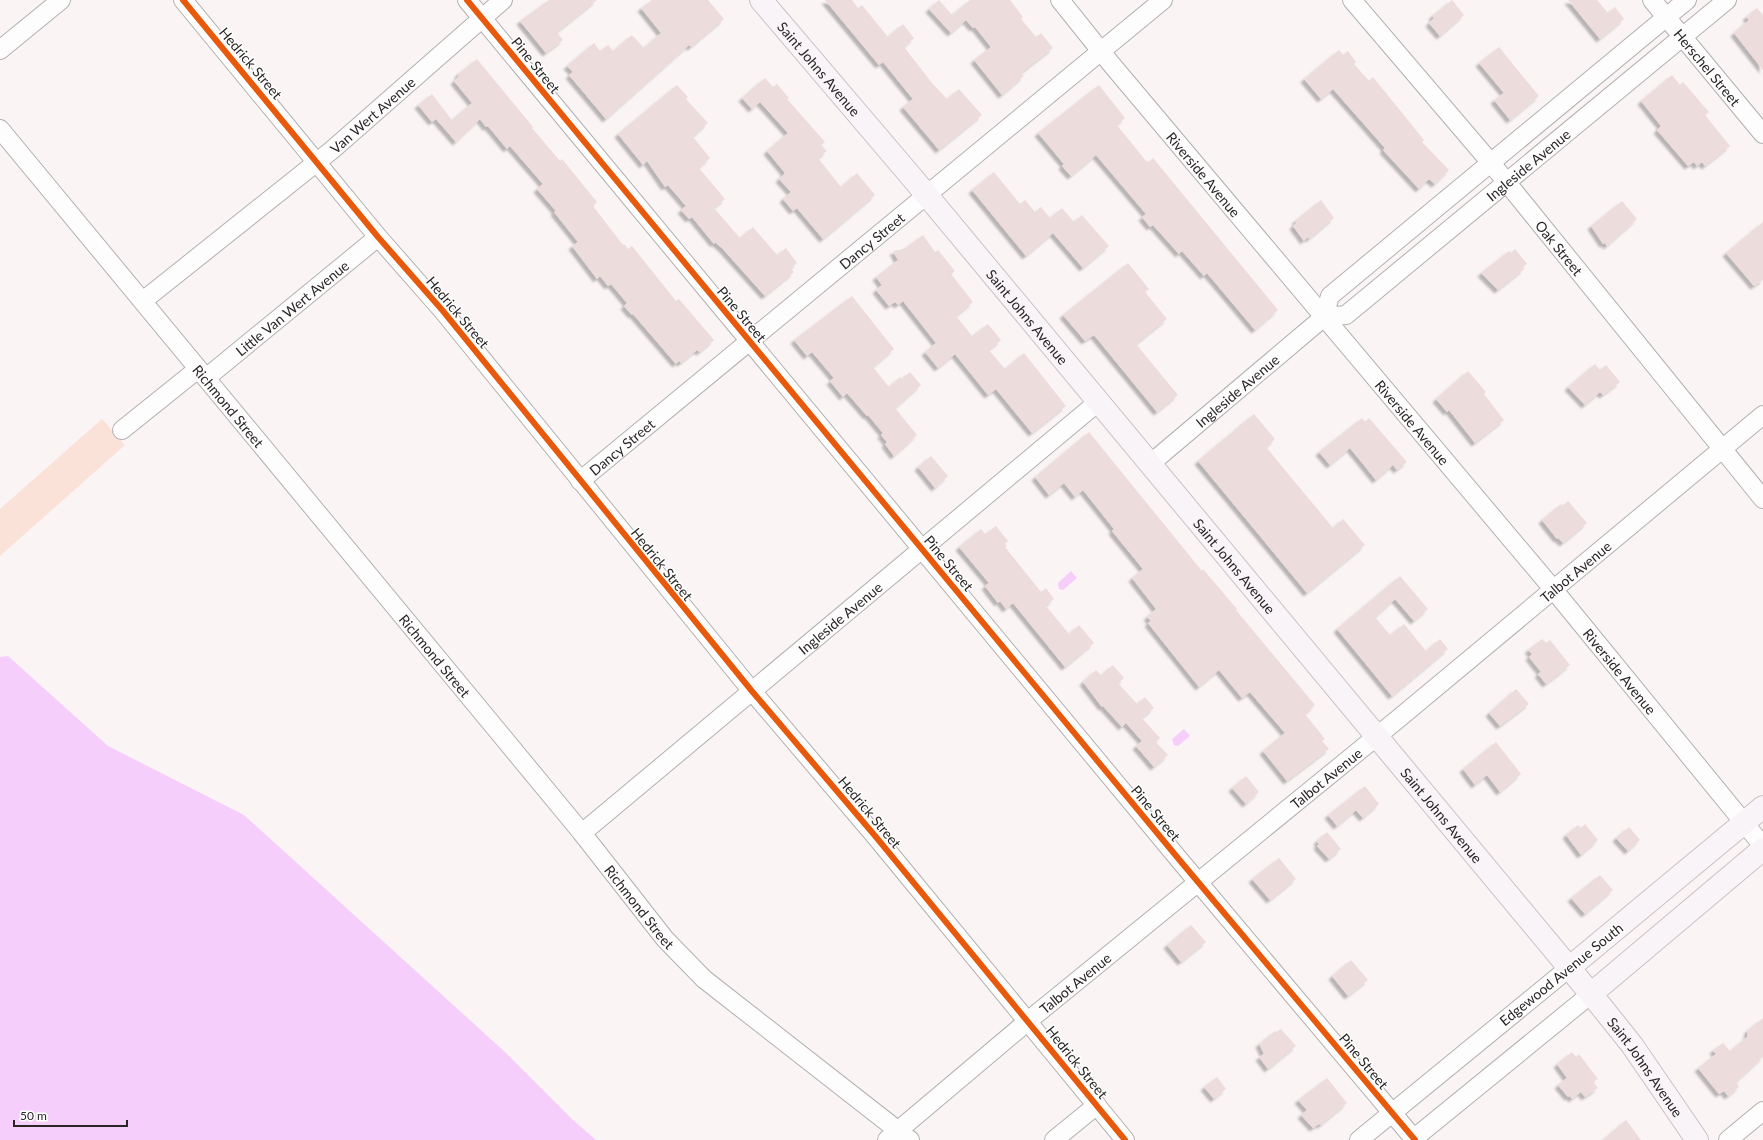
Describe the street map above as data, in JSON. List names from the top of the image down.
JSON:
{
  "streets": {
    "main road": ["Saint Johns Avenue", "Edgewood Avenue South"],
    "street": [
      "Hedrick Street",
      "Pine Street",
      "Herschel Street",
      "Van Wert Avenue",
      "Ingleside Avenue",
      "Riverside Avenue",
      "Dancy Street",
      "Oak Street",
      "Little Van Wert Avenue",
      "Richmond Street",
      "Talbot Avenue"
    ]
  },
  "crossings": [
    ["Hedrick Street", "Van Wert Avenue"],
    ["Hedrick Street", "Ingleside Avenue"],
    ["Hedrick Street", "Dancy Street"],
    ["Hedrick Street", "Little Van Wert Avenue"],
    ["Hedrick Street", "Talbot Avenue"],
    ["Pine Street", "Van Wert Avenue"],
    ["Pine Street", "Ingleside Avenue"],
    ["Pine Street", "Dancy Street"],
    ["Pine Street", "Talbot Avenue"],
    ["Pine Street", "Edgewood Avenue South"],
    ["Herschel Street", "Ingleside Avenue"],
    ["Saint Johns Avenue", "Ingleside Avenue"],
    ["Saint Johns Avenue", "Dancy Street"],
    ["Saint Johns Avenue", "Talbot Avenue"],
    ["Saint Johns Avenue", "Edgewood Avenue South"],
    ["Van Wert Avenue", "Richmond Street"],
    ["Ingleside Avenue", "Riverside Avenue"],
    ["Ingleside Avenue", "Oak Street"],
    ["Ingleside Avenue", "Richmond Street"],
    ["Riverside Avenue", "Dancy Street"],
    ["Riverside Avenue", "Talbot Avenue"],
    ["Riverside Avenue", "Edgewood Avenue South"],
    ["Oak Street", "Talbot Avenue"],
    ["Little Van Wert Avenue", "Richmond Street"],
    ["Richmond Street", "Talbot Avenue"]
  ],
  "scale_bar": "50 m"
}
